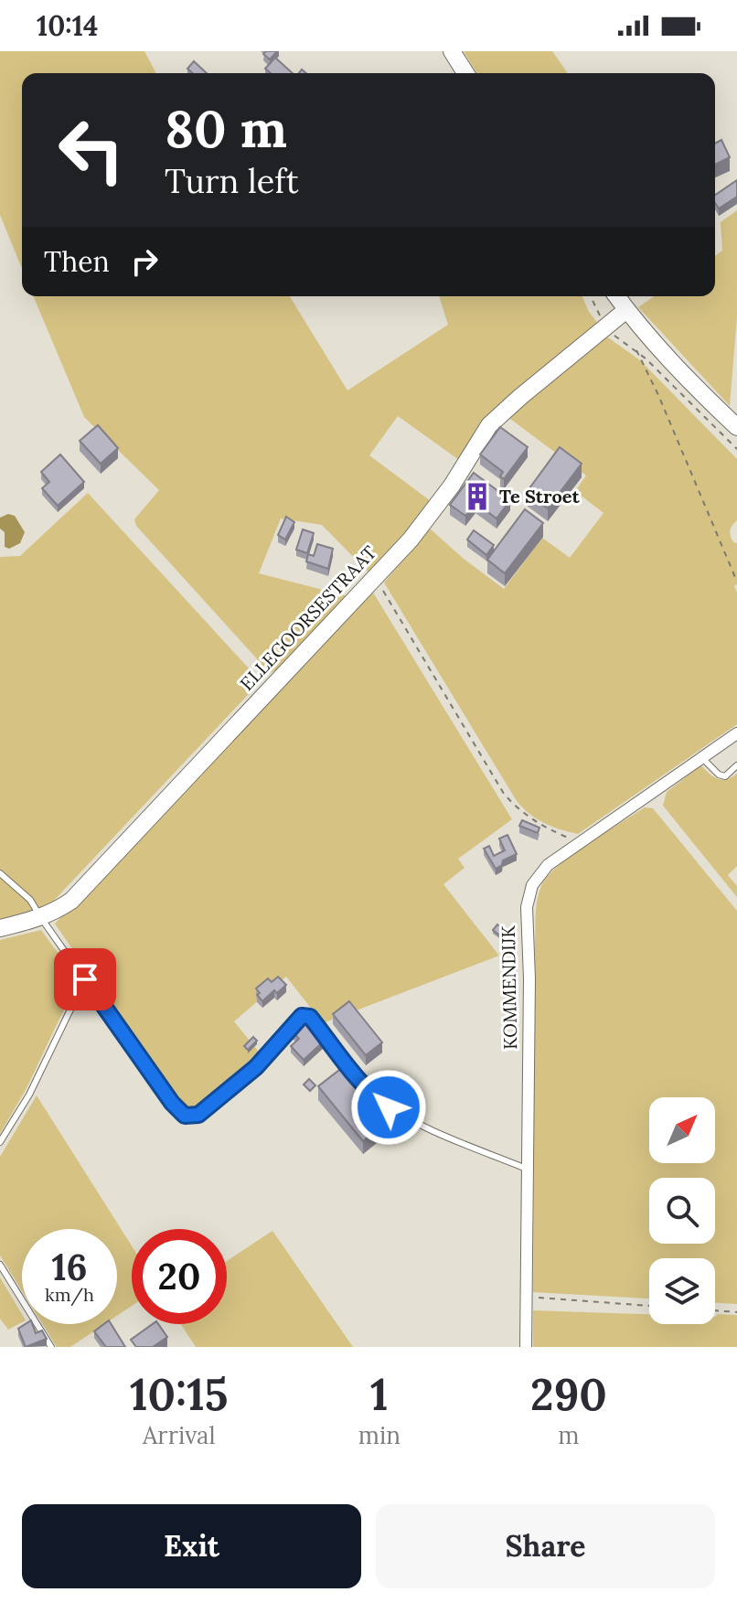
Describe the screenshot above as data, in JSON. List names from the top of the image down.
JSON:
{
  "streets": {
    "street": ["ELLEGOORSESTRAAT", "KOMMENDIJK"]
  },
  "places": {
    "building": ["Te Stroet"]
  },
  "north": "top right",
  "page": {
    "status": "10:14",
    "turn": ["80 m", "Turn left"],
    "then": "Then",
    "speed": "16 km/h",
    "limit": "20",
    "eta": [
      "10:15",
      "Arrival",
      "1",
      "min",
      "290",
      "m"
    ],
    "buttons": ["Exit", "Share"]
  }
}
